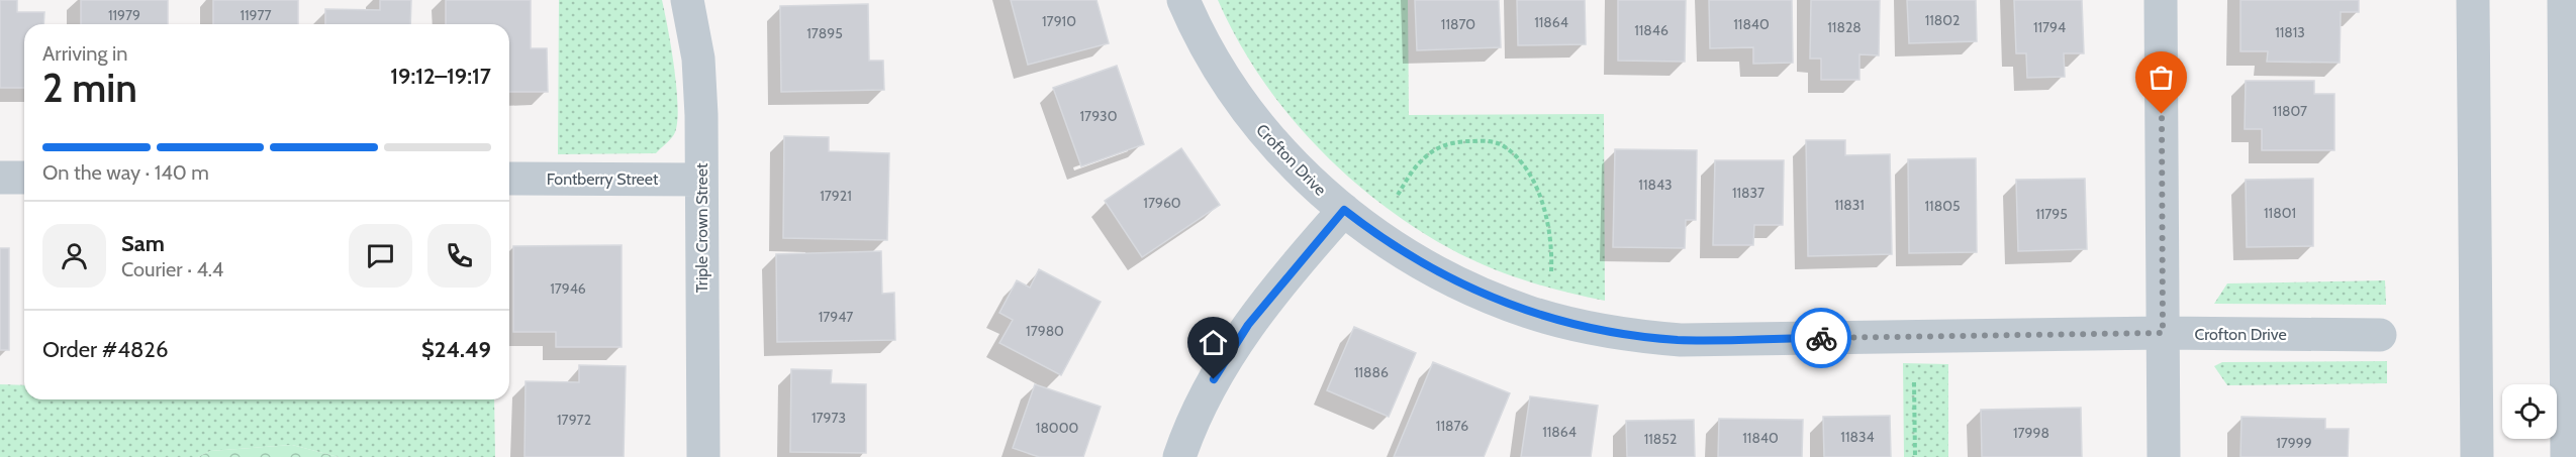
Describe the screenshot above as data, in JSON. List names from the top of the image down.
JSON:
{
  "streets": {
    "street": ["Crofton Drive", "Fontberry Street", "Triple Crown Street"]
  },
  "crossings": [
    ["Fontberry Street", "Triple Crown Street"]
  ],
  "house_numbers": [
    "11979",
    "11977",
    "11802",
    "17910",
    "11864",
    "11870",
    "11840",
    "11828",
    "11794",
    "11846",
    "11813",
    "17895",
    "11807",
    "17930",
    "11843",
    "11837",
    "17921",
    "17960",
    "11831",
    "11805",
    "11801",
    "11795",
    "17946",
    "17947",
    "17980",
    "11886",
    "17973",
    "17972",
    "11876",
    "18000",
    "11864",
    "17998",
    "11834",
    "11840",
    "11852",
    "17999"
  ],
  "page": {
    "heading": ["2 min", "Arriving in", "19:12–19:17"],
    "panel": [
      "Sam",
      "Courier · 4.4",
      "Order #4826",
      "$24.49"
    ],
    "bar": "On the way · 140 m"
  }
}
